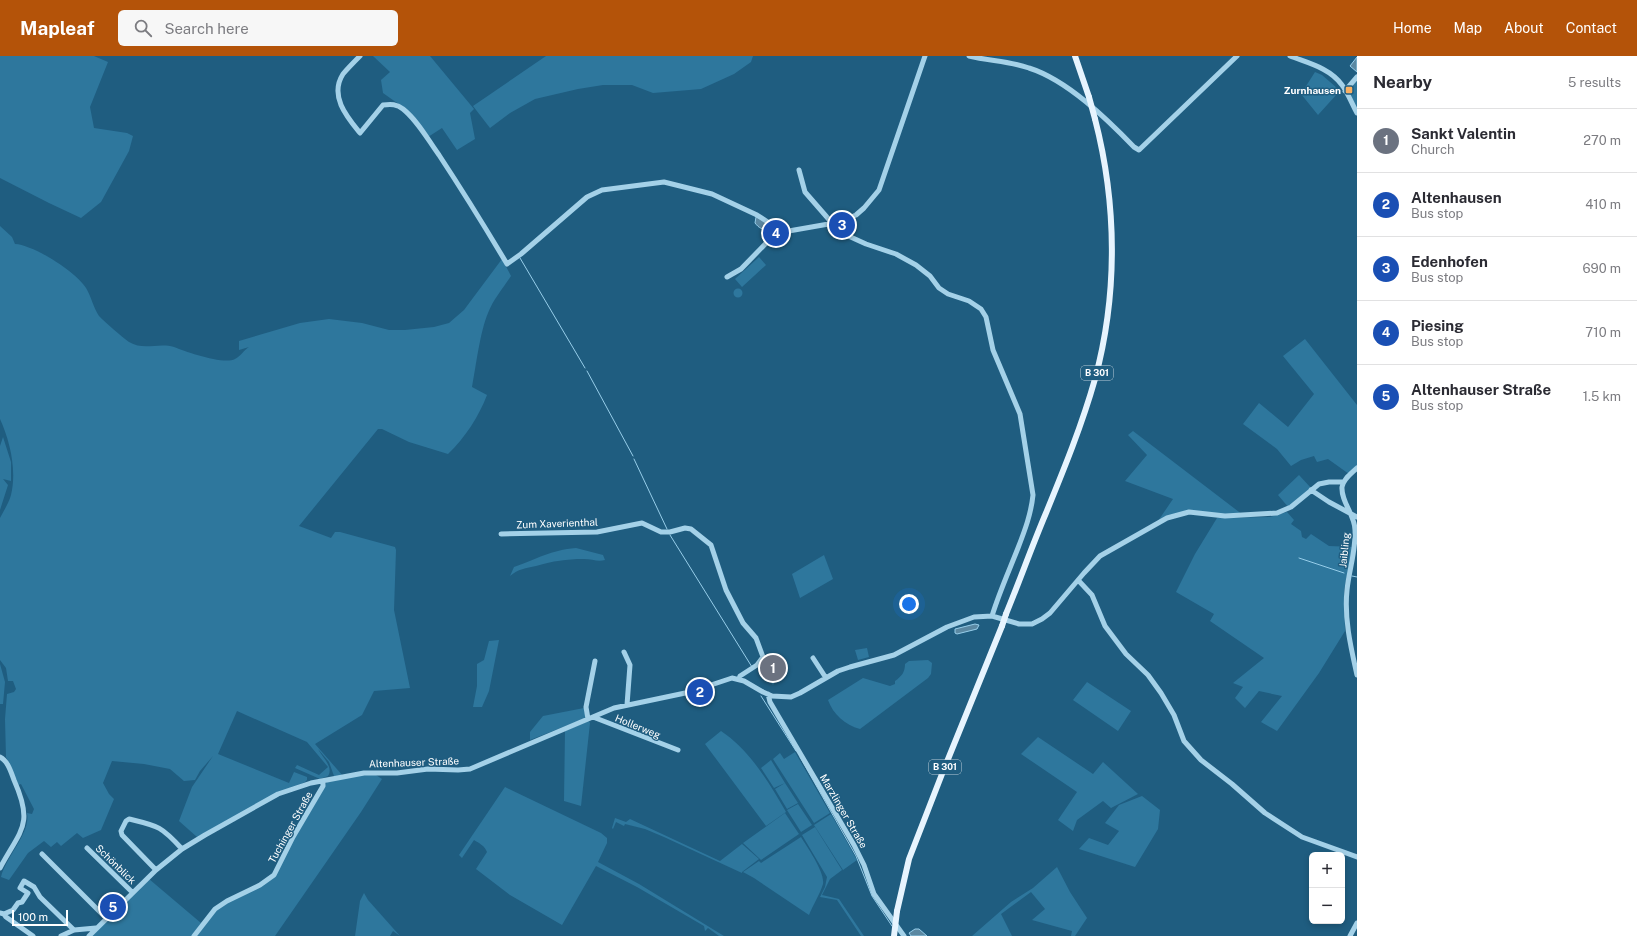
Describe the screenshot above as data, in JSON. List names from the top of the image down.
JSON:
{
  "streets": {
    "main road": ["B 301"],
    "street": [
      "Zum Xaverienthal",
      "Jaibling",
      "Hollerweg",
      "Altenhauser Straße",
      "Marzlinger Straße",
      "Tuchinger Straße",
      "Schönblick"
    ]
  },
  "crossings": [
    ["Zum Xaverienthal", "Altenhauser Straße"],
    ["Hollerweg", "Altenhauser Straße"],
    ["Altenhauser Straße", "Tuchinger Straße"],
    ["Altenhauser Straße", "Schönblick"]
  ],
  "places": {
    "transit": ["Zurnhausen"]
  },
  "scale_bar": "100 m",
  "page": {
    "header": "Mapleaf",
    "search": "Search here",
    "nav": [
      "Home",
      "Map",
      "About",
      "Contact"
    ],
    "heading": ["Nearby", "5 results"],
    "list": [
      {
        "mark": "1",
        "name": "Sankt Valentin",
        "note": "Church",
        "value": "270 m"
      },
      {
        "mark": "2",
        "name": "Altenhausen",
        "note": "Bus stop",
        "value": "410 m"
      },
      {
        "mark": "3",
        "name": "Edenhofen",
        "note": "Bus stop",
        "value": "690 m"
      },
      {
        "mark": "4",
        "name": "Piesing",
        "note": "Bus stop",
        "value": "710 m"
      },
      {
        "mark": "5",
        "name": "Altenhauser Straße",
        "note": "Bus stop",
        "value": "1.5 km"
      }
    ],
    "pins": [
      "3",
      "4",
      "1",
      "2",
      "5"
    ],
    "map_buttons": ["+", "−"],
    "scale": "100 m"
  }
}
